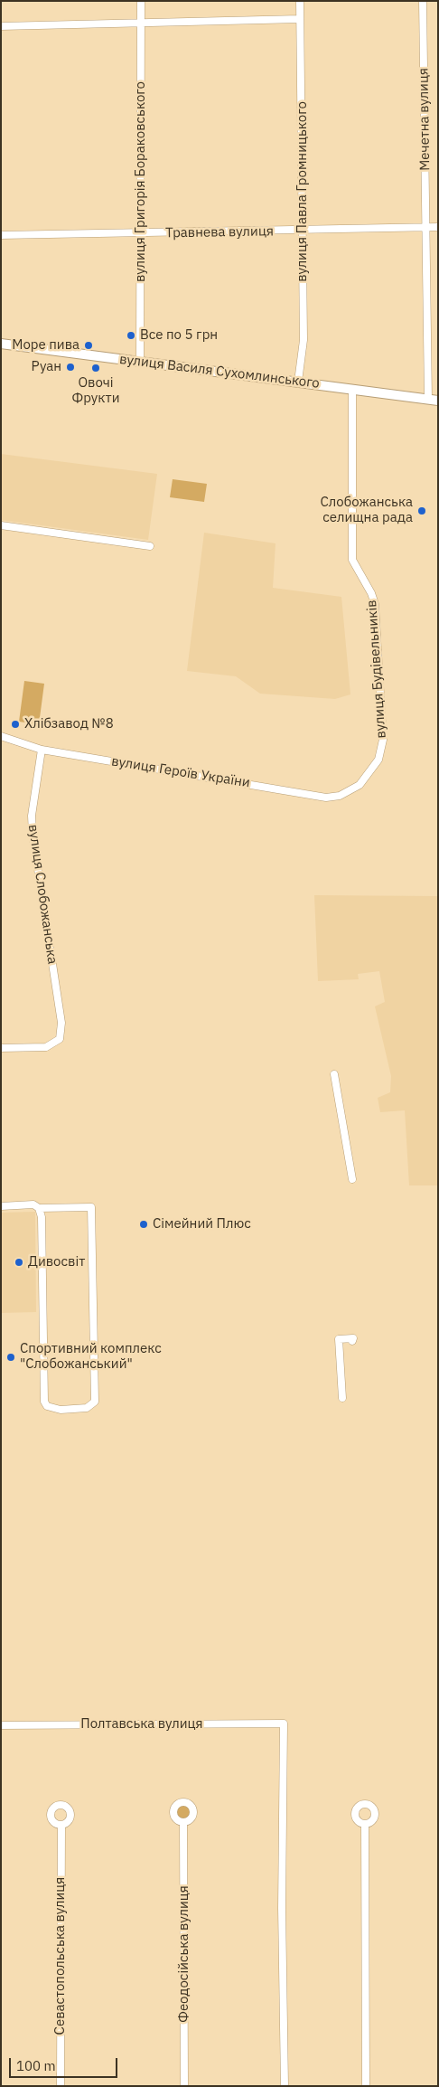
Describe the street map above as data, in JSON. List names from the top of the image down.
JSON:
{
  "streets": {
    "main road": ["вулиця Василя Сухомлинського"],
    "street": [
      "Мечетна вулиця",
      "вулиця Григорія Бораковського",
      "вулиця Павла Громницького",
      "Травнева вулиця",
      "вулиця Будівельників",
      "вулиця Героїв України",
      "вулиця Слобожанська",
      "Полтавська вулиця",
      "Феодосійська вулиця",
      "Севастопольська вулиця"
    ]
  },
  "crossings": [
    ["Мечетна вулиця", "Травнева вулиця"],
    ["Мечетна вулиця", "вулиця Василя Сухомлинського"],
    ["вулиця Григорія Бораковського", "Травнева вулиця"],
    ["вулиця Григорія Бораковського", "вулиця Василя Сухомлинського"],
    ["вулиця Павла Громницького", "Травнева вулиця"],
    ["вулиця Павла Громницького", "вулиця Василя Сухомлинського"],
    ["вулиця Василя Сухомлинського", "вулиця Будівельників"],
    ["вулиця Будівельників", "вулиця Героїв України"],
    ["вулиця Героїв України", "вулиця Слобожанська"]
  ],
  "places": [
    "Все по 5 грн",
    "Море пива",
    "Руан",
    "Овочі Фрукти",
    "Слобожанська селищна рада",
    "Хлібзавод №8",
    "Сімейний Плюс",
    "Дивосвіт",
    "Спортивний комплекс \"Слобожанський\""
  ],
  "scale_bar": "100 m"
}
